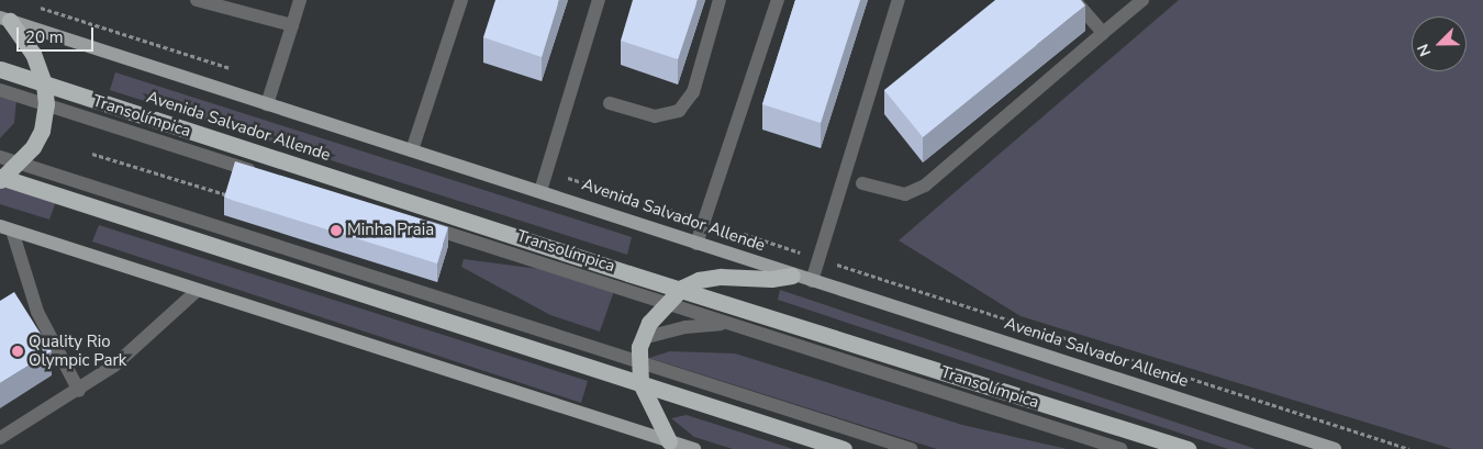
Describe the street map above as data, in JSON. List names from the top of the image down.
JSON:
{
  "streets": {
    "highway": ["Avenida Salvador Allende"],
    "lane": ["Transolímpica"]
  },
  "places": ["Minha Praia", "Quality Rio Olympic Park"],
  "scale_bar": "20 m",
  "north": "bottom left"
}
